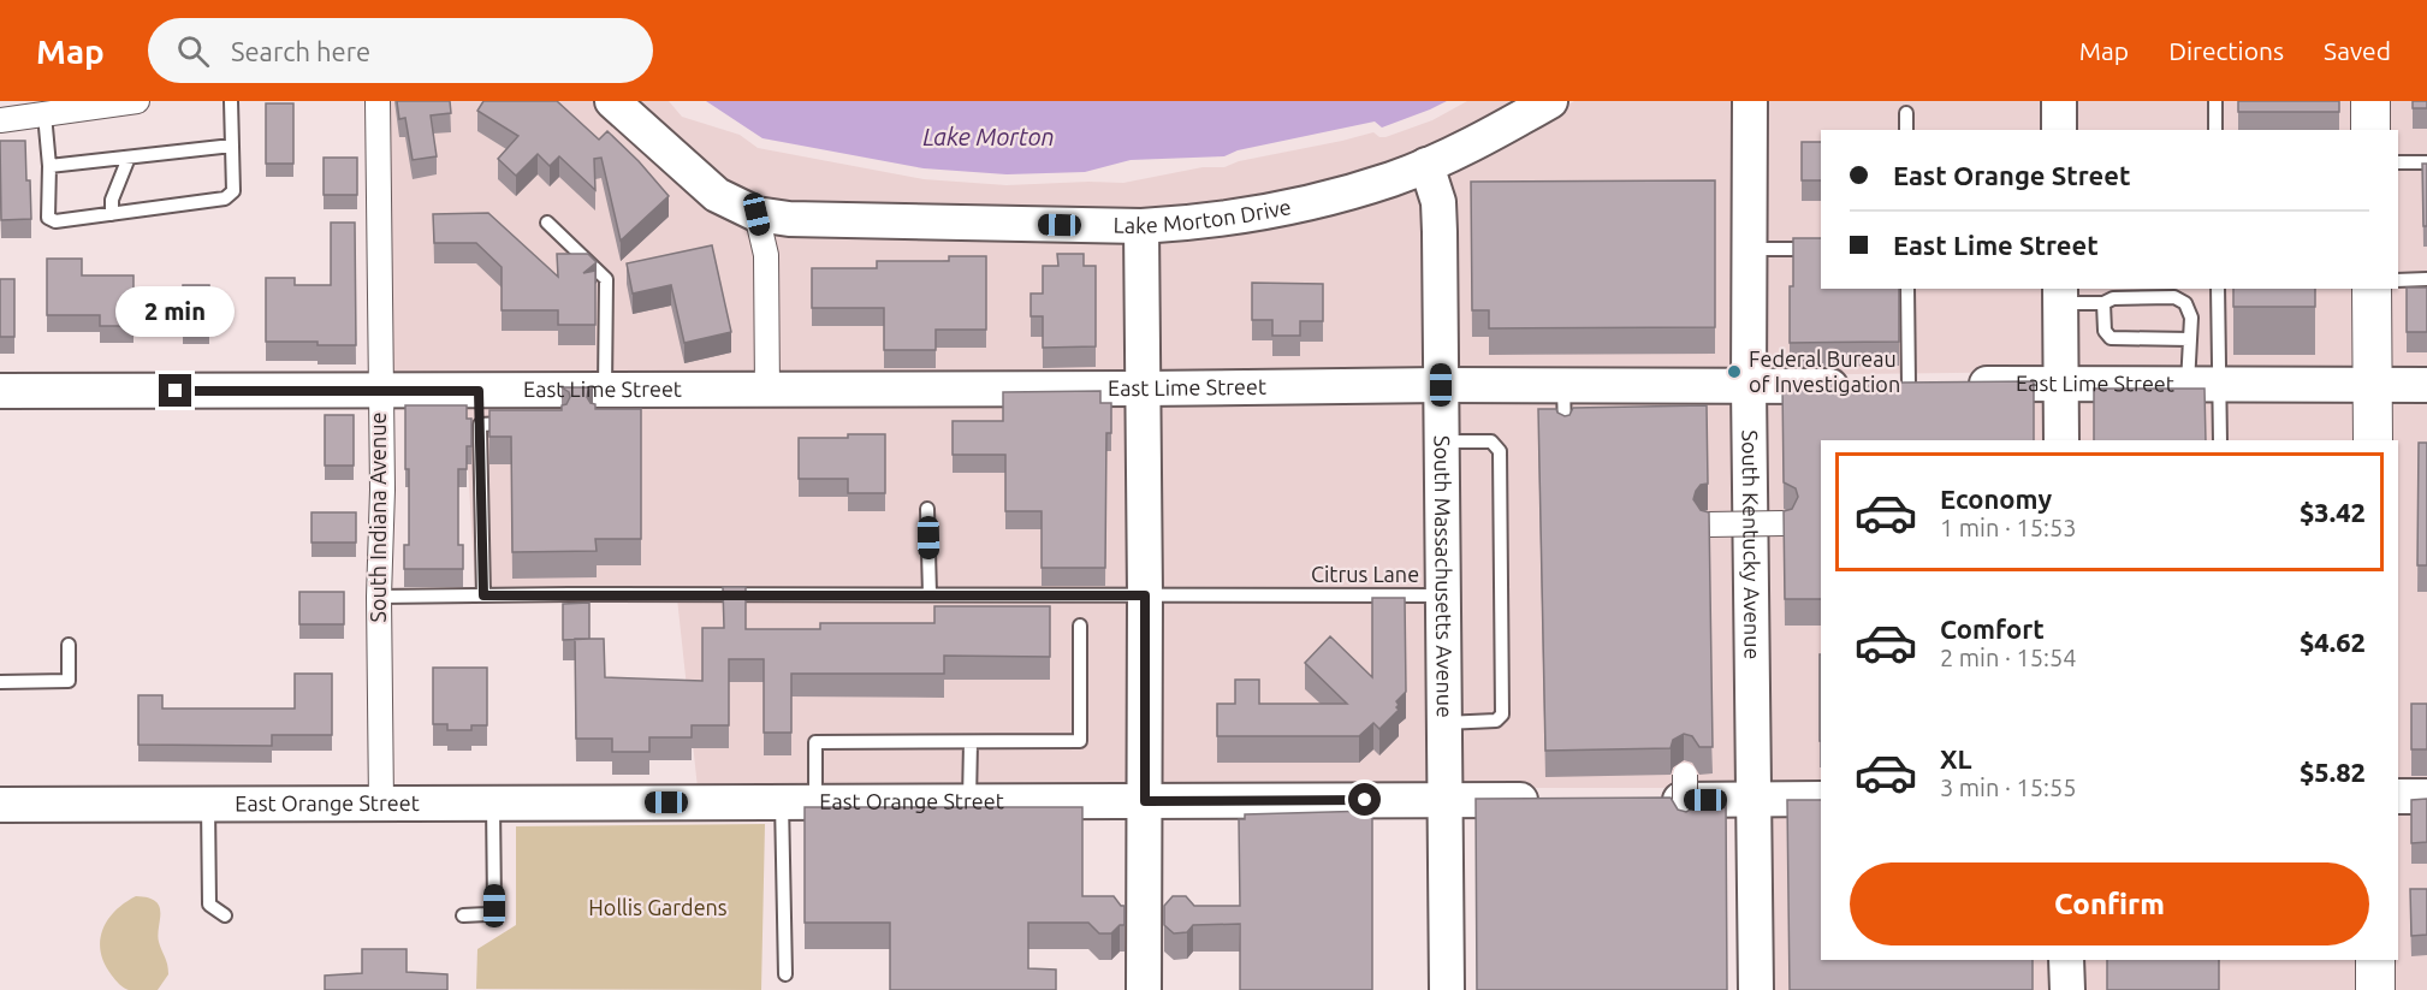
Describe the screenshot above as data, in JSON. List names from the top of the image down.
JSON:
{
  "streets": {
    "street": [
      "Lake Morton Drive",
      "East Lime Street",
      "South Indiana Avenue",
      "South Kentucky Avenue",
      "South Massachusetts Avenue",
      "East Orange Street"
    ],
    "lane": ["Citrus Lane"]
  },
  "crossings": [
    ["Lake Morton Drive", "South Massachusetts Avenue"],
    ["East Lime Street", "South Indiana Avenue"],
    ["East Lime Street", "South Kentucky Avenue"],
    ["East Lime Street", "South Massachusetts Avenue"],
    ["South Indiana Avenue", "East Orange Street"],
    ["Citrus Lane", "South Massachusetts Avenue"],
    ["South Massachusetts Avenue", "East Orange Street"]
  ],
  "water": ["Lake Morton"],
  "parks": ["Hollis Gardens"],
  "places": ["Federal Bureau of Investigation"],
  "page": {
    "header": "Map",
    "search": "Search here",
    "nav": ["Map", "Directions", "Saved"],
    "banner": ["East Orange Street", "East Lime Street"],
    "bubble": "2 min",
    "list": [
      {
        "name": "Economy",
        "note": "1 min · 15:53",
        "value": "$3.42"
      },
      {
        "name": "Comfort",
        "note": "2 min · 15:54",
        "value": "$4.62"
      },
      {
        "name": "XL",
        "note": "3 min · 15:55",
        "value": "$5.82"
      }
    ],
    "buttons": "Confirm"
  }
}
